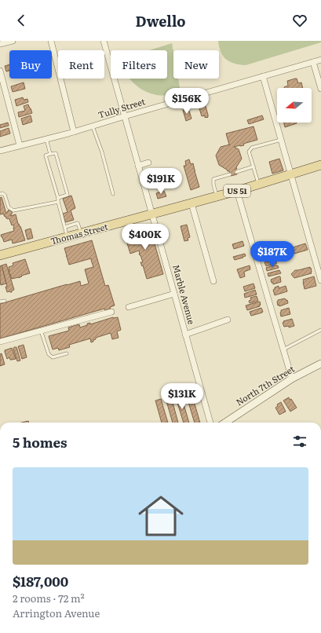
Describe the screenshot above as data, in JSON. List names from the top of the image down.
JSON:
{
  "streets": {
    "main road": ["US 51", "Thomas Street"],
    "street": ["Tully Street", "Marble Avenue", "North 7th Street"]
  },
  "crossings": [
    ["Tully Street", "Marble Avenue"],
    ["Thomas Street", "Marble Avenue"]
  ],
  "north": "left",
  "page": {
    "header": "Dwello",
    "chip": [
      "Buy",
      "Rent",
      "Filters",
      "New"
    ],
    "price": [
      "$156K",
      "$191K",
      "$400K",
      "$187K",
      "$131K"
    ],
    "heading": "5 homes",
    "list": [
      {
        "name": "$187,000",
        "note": "2 rooms · 72 m² · Arrington Avenue"
      }
    ]
  }
}
